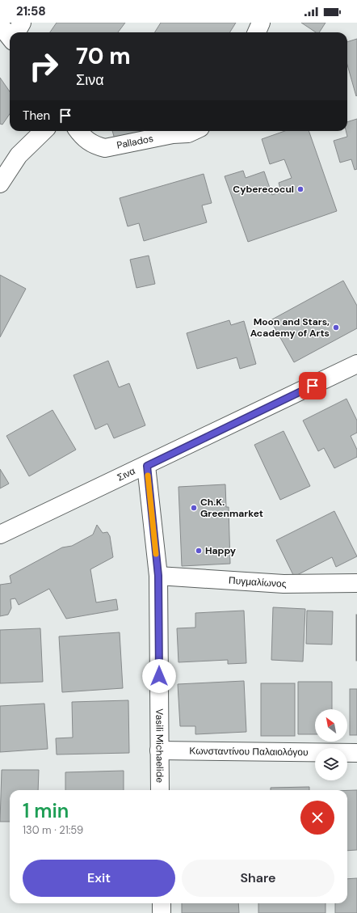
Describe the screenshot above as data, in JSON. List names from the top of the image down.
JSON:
{
  "streets": {
    "street": [
      "Pallados",
      "Σινα",
      "Πυγμαλίωνος",
      "Vasili Michaelide",
      "Κωνσταντίνου Παλαιολόγου"
    ]
  },
  "crossings": [
    ["Σινα", "Vasili Michaelide"],
    ["Πυγμαλίωνος", "Vasili Michaelide"],
    ["Vasili Michaelide", "Κωνσταντίνου Παλαιολόγου"]
  ],
  "places": [
    "Cyberecocul",
    "Moon and Stars, Academy of Arts",
    "Ch.K. Greenmarket",
    "Happy"
  ],
  "north": "top left",
  "page": {
    "status": "21:58",
    "turn": ["70 m", "Σινα"],
    "then": "Then",
    "heading": ["1 min", "130 m · 21:59"],
    "buttons": ["Exit", "Share"]
  }
}
